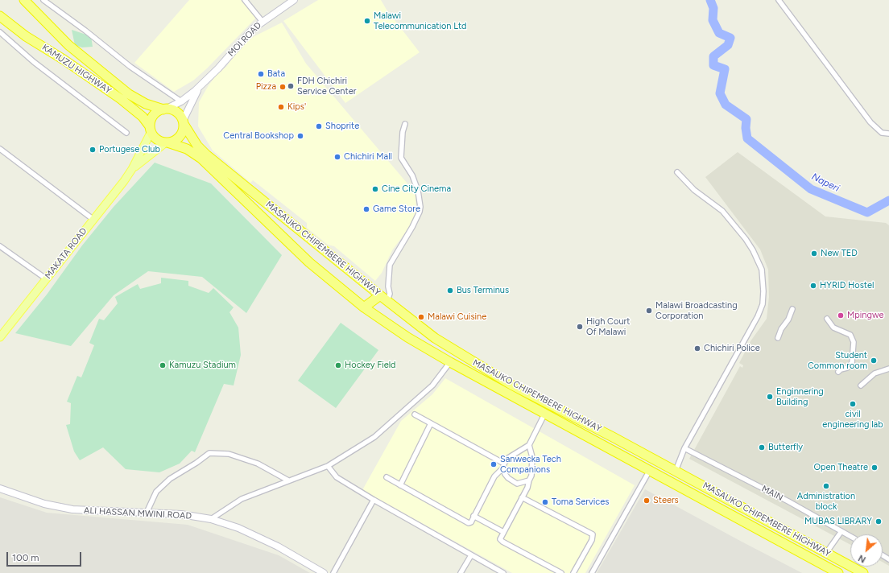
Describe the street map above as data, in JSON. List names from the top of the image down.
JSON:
{
  "streets": {
    "highway": ["KAMUZU HIGHWAY", "MASAUKO CHIPEMBERE HIGHWAY"],
    "main road": ["MOI ROAD", "MAKATA ROAD", "ALI HASSAN MWINI ROAD"],
    "street": ["MAIN"]
  },
  "crossings": [
    ["KAMUZU HIGHWAY", "MASAUKO CHIPEMBERE HIGHWAY"],
    ["KAMUZU HIGHWAY", "MAKATA ROAD"],
    ["MASAUKO CHIPEMBERE HIGHWAY", "MAKATA ROAD"]
  ],
  "water": ["Naperi"],
  "places": [
    "Malawi Telecommunication Ltd",
    "Bata",
    "FDH Chichiri Service Center",
    "Pizza",
    "Kips'",
    "Shoprite",
    "Central Bookshop",
    "Portugese Club",
    "Chichiri Mall",
    "Cine City Cinema",
    "Game Store",
    "New TED",
    "HYRID Hostel",
    "Bus Terminus",
    "Malawi Broadcasting Corporation",
    "Mpingwe",
    "Malawi Cuisine",
    "High Court Of Malawi",
    "Chichiri Police",
    "Student Common room",
    "Kamuzu Stadium",
    "Hockey Field",
    "Enginnering Building",
    "civil engineering lab",
    "Butterfly",
    "Sanwecka Tech Companions",
    "Open Theatre",
    "Administration block",
    "Steers",
    "Toma Services",
    "MUBAS LIBRARY"
  ],
  "scale_bar": "100 m",
  "north": "bottom left"
}
